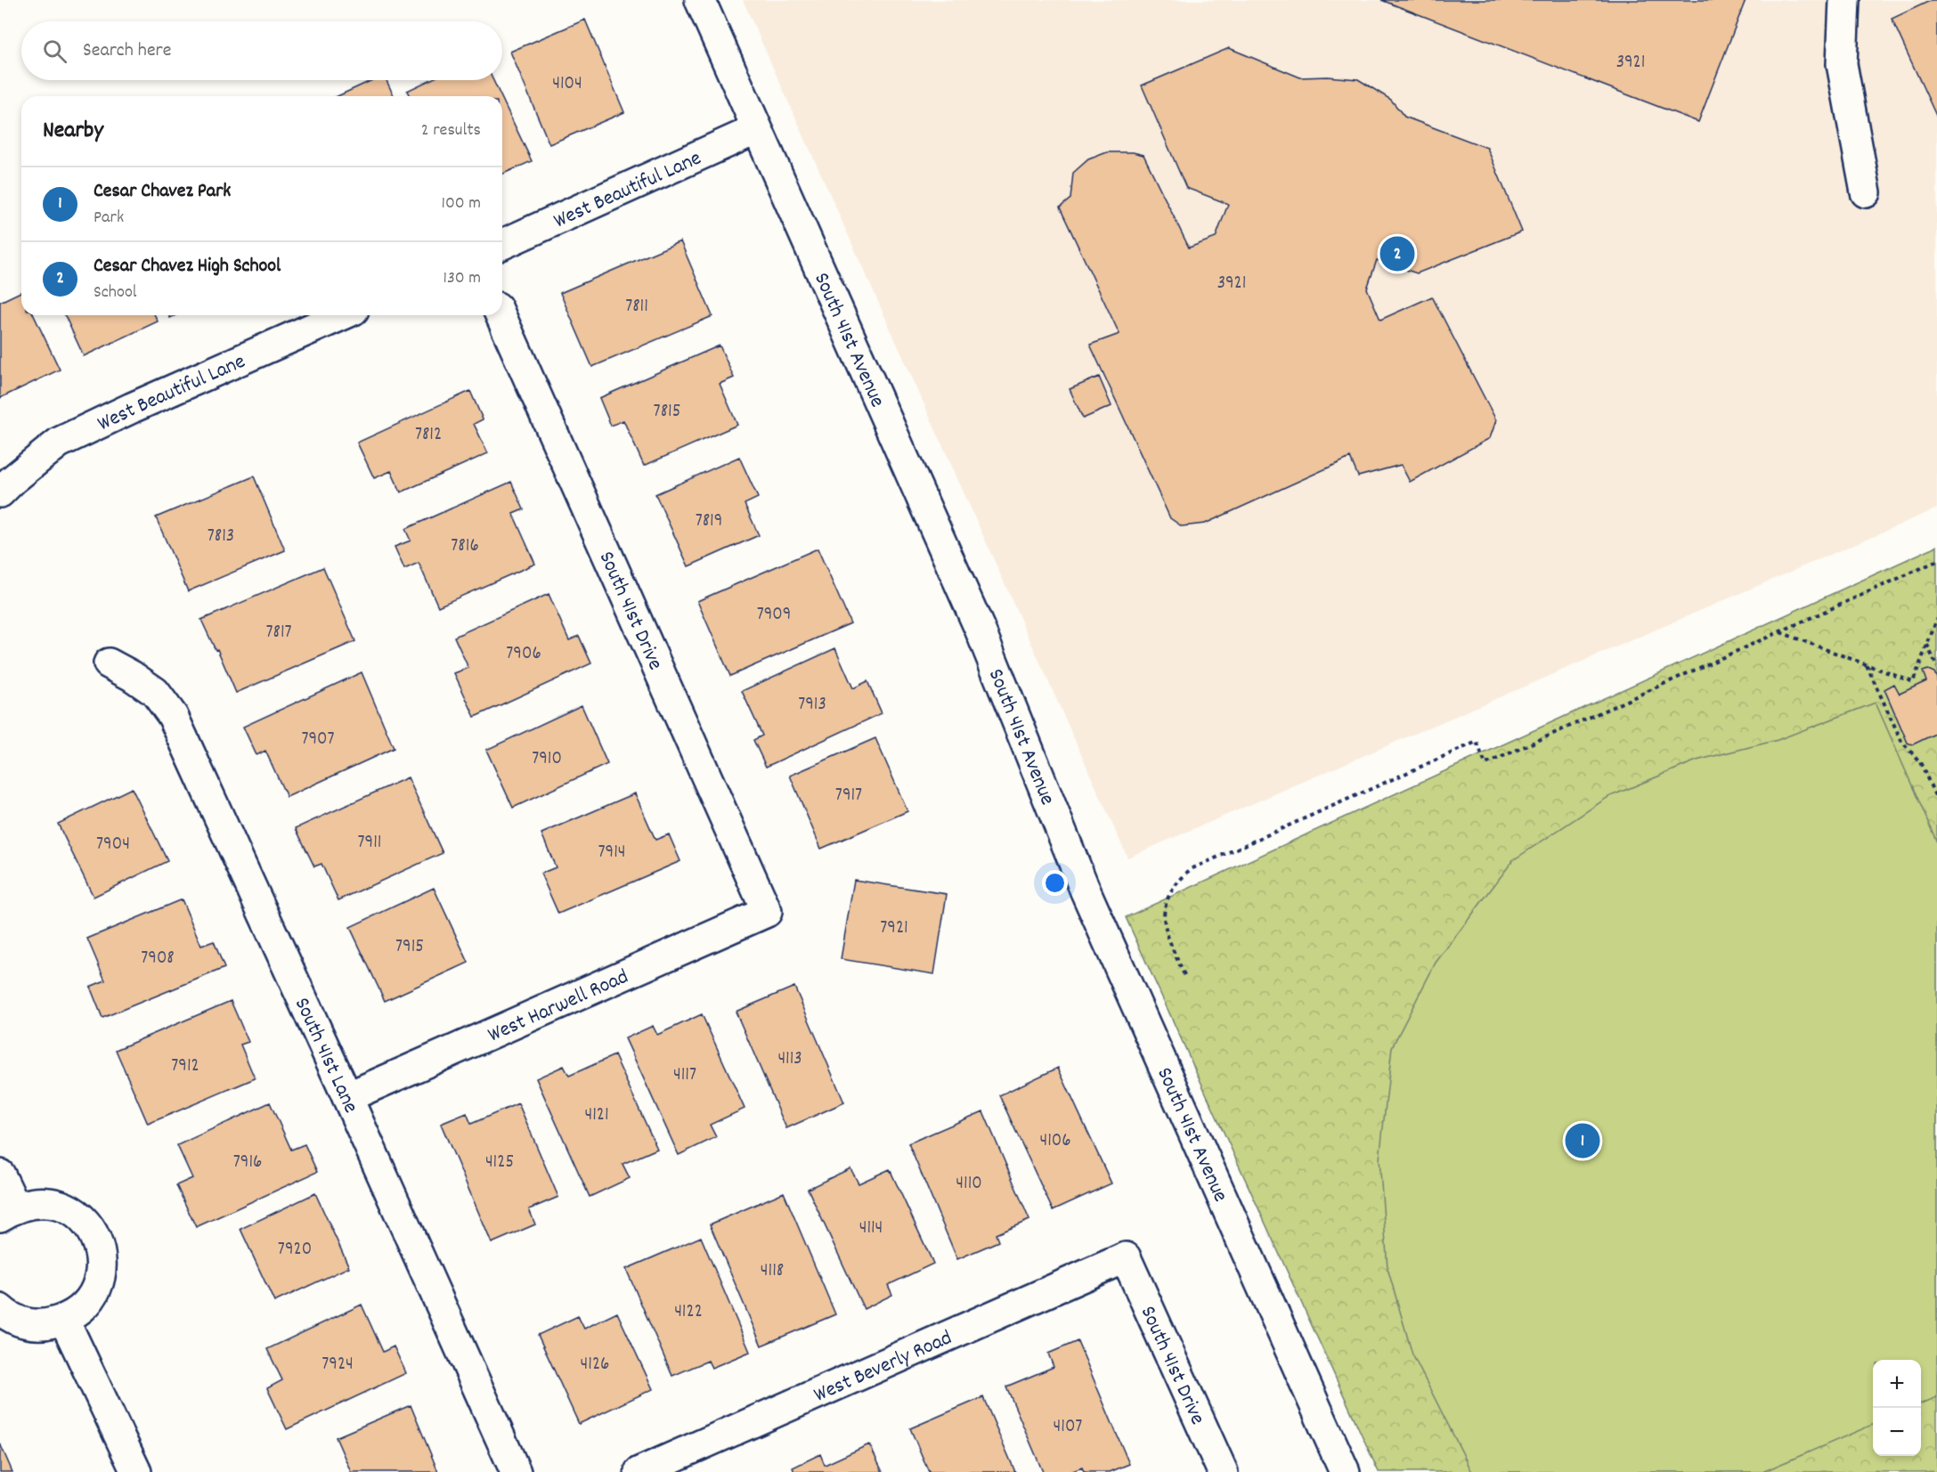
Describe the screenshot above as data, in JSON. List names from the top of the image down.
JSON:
{
  "streets": {
    "street": [
      "West Beautiful Lane",
      "South 41st Avenue",
      "South 41st Drive",
      "West Harwell Road",
      "South 41st Lane",
      "West Beverly Road"
    ]
  },
  "crossings": [
    ["West Beautiful Lane", "South 41st Avenue"],
    ["South 41st Drive", "West Harwell Road"],
    ["South 41st Drive", "West Beverly Road"],
    ["West Harwell Road", "South 41st Lane"]
  ],
  "house_numbers": [
    "3921",
    "4104",
    "3921",
    "7811",
    "7815",
    "7812",
    "7819",
    "7813",
    "7816",
    "7909",
    "7817",
    "7906",
    "7913",
    "7907",
    "7910",
    "7917",
    "7911",
    "7904",
    "7914",
    "7921",
    "7915",
    "7908",
    "4113",
    "7912",
    "4117",
    "4121",
    "4106",
    "7916",
    "4125",
    "4110",
    "4114",
    "7920",
    "4118",
    "4122",
    "7924",
    "4126",
    "4107"
  ],
  "page": {
    "search": "Search here",
    "heading": ["Nearby", "2 results"],
    "list": [
      {
        "mark": "1",
        "name": "Cesar Chavez Park",
        "note": "Park",
        "value": "100 m"
      },
      {
        "mark": "2",
        "name": "Cesar Chavez High School",
        "note": "School",
        "value": "130 m"
      }
    ],
    "pins": ["2", "1"],
    "map_buttons": ["+", "−"]
  }
}
